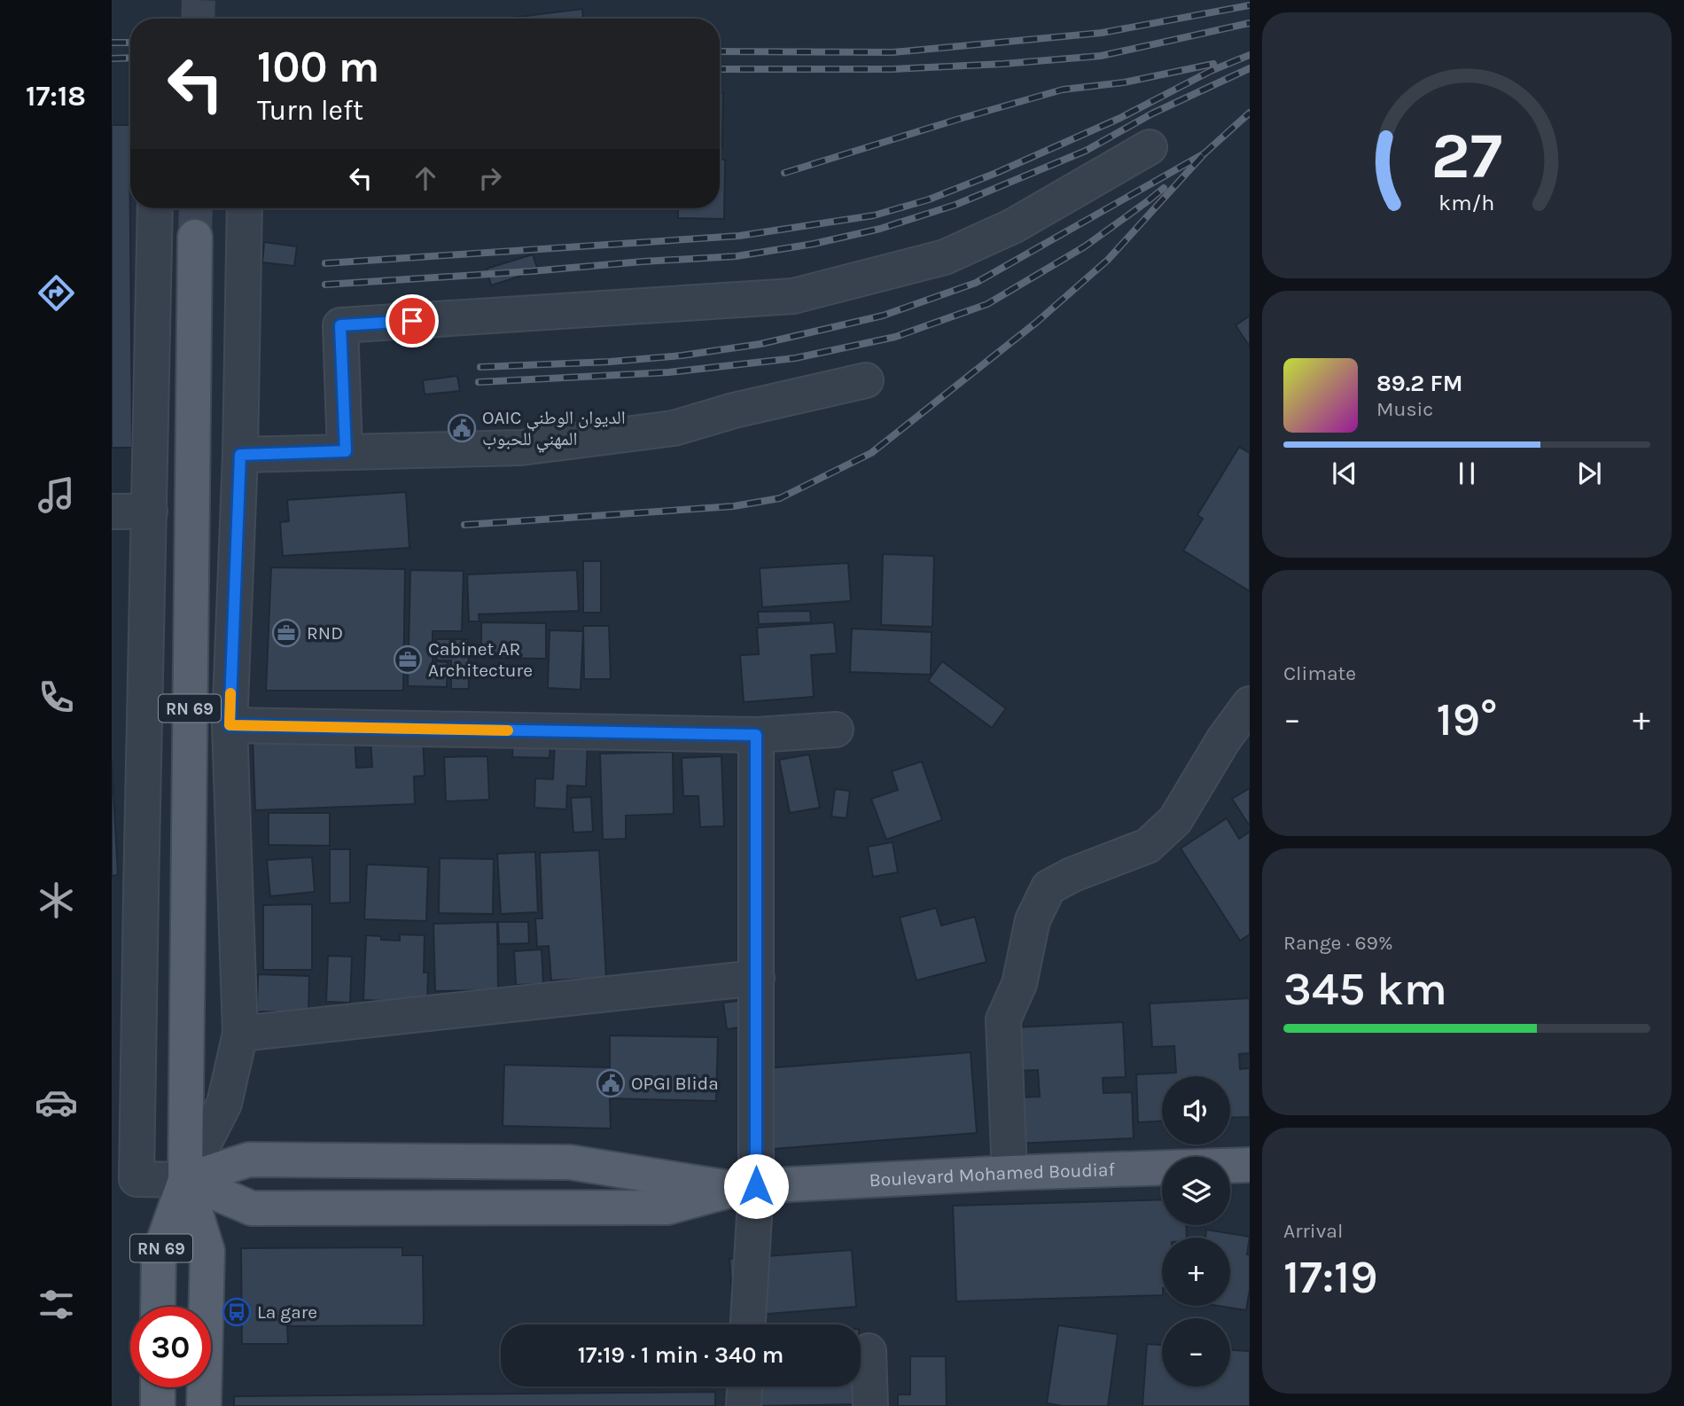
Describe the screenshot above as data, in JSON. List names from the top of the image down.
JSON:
{
  "streets": {
    "main road": ["RN 69", "Boulevard Mohamed Boudiaf"]
  },
  "places": {
    "public building": ["OAIC الديوان الوطني المهني للحبوب", "OPGI Blida"],
    "office": ["RND", "Cabinet AR Architecture"],
    "bus stop": ["La gare"]
  },
  "page": {
    "tabs": "17:18",
    "turn": ["100 m", "Turn left"],
    "song": ["89.2 FM", "Music"],
    "tile": [
      "Climate",
      ["Range · 69%", "345 km"],
      ["Arrival", "17:19"]
    ],
    "heat": ["−", "19°", "+"],
    "map_buttons": ["+", "−"],
    "limit": "30",
    "trip": "17:19 · 1 min · 340 m",
    "gauge": ["27", "km/h"]
  }
}
